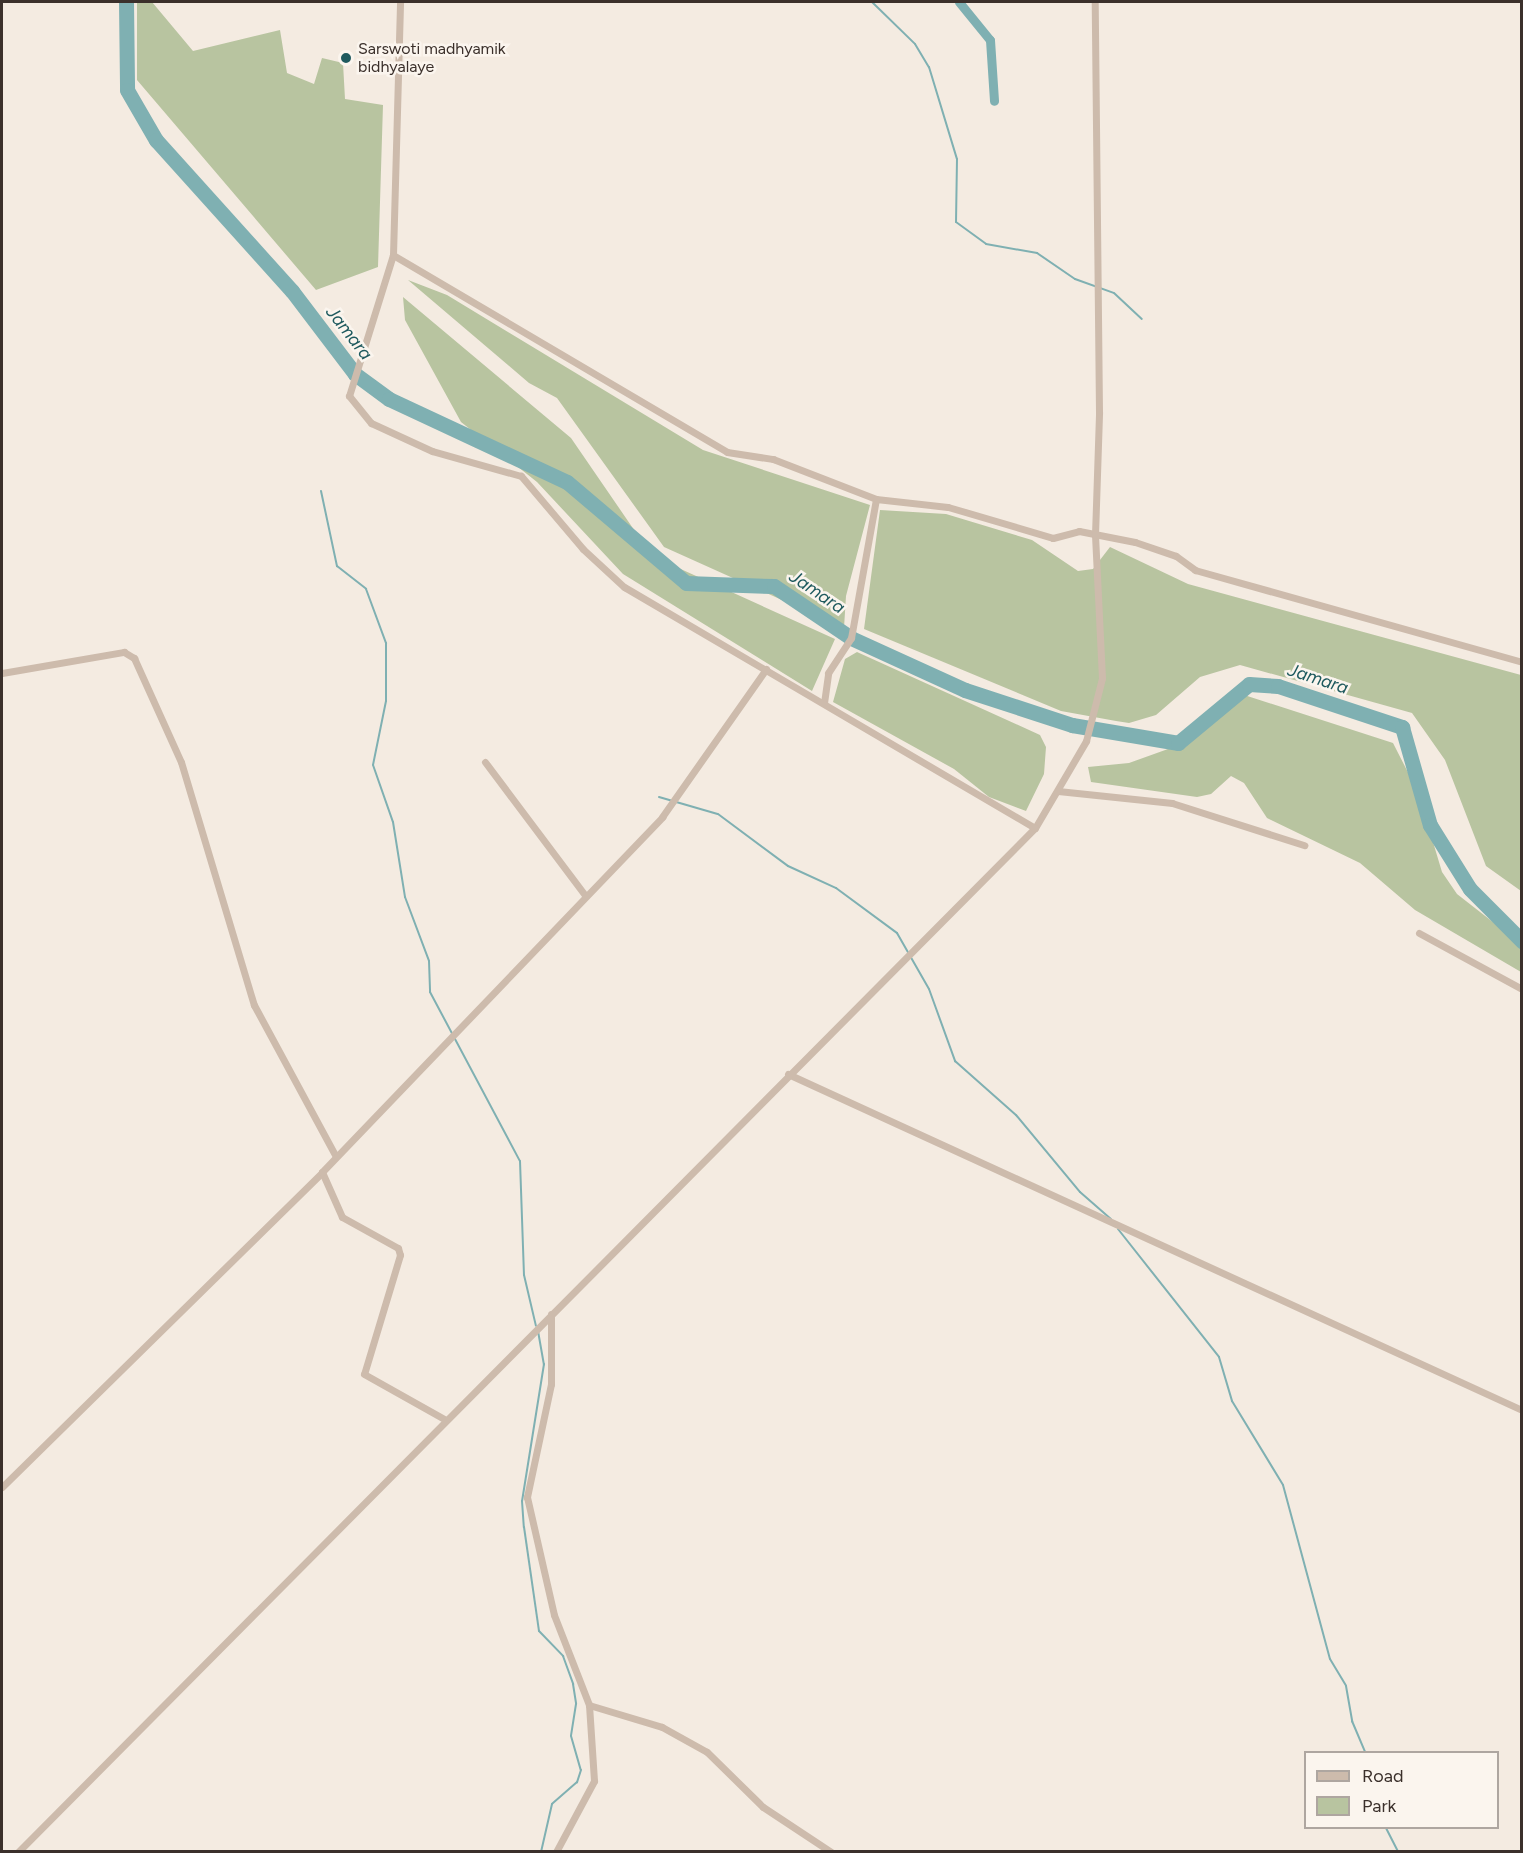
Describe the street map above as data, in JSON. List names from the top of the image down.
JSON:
{
  "water": ["Jamara"],
  "places": ["Sarswoti madhyamik bidhyalaye"],
  "legend": ["Road", "Park"]
}
